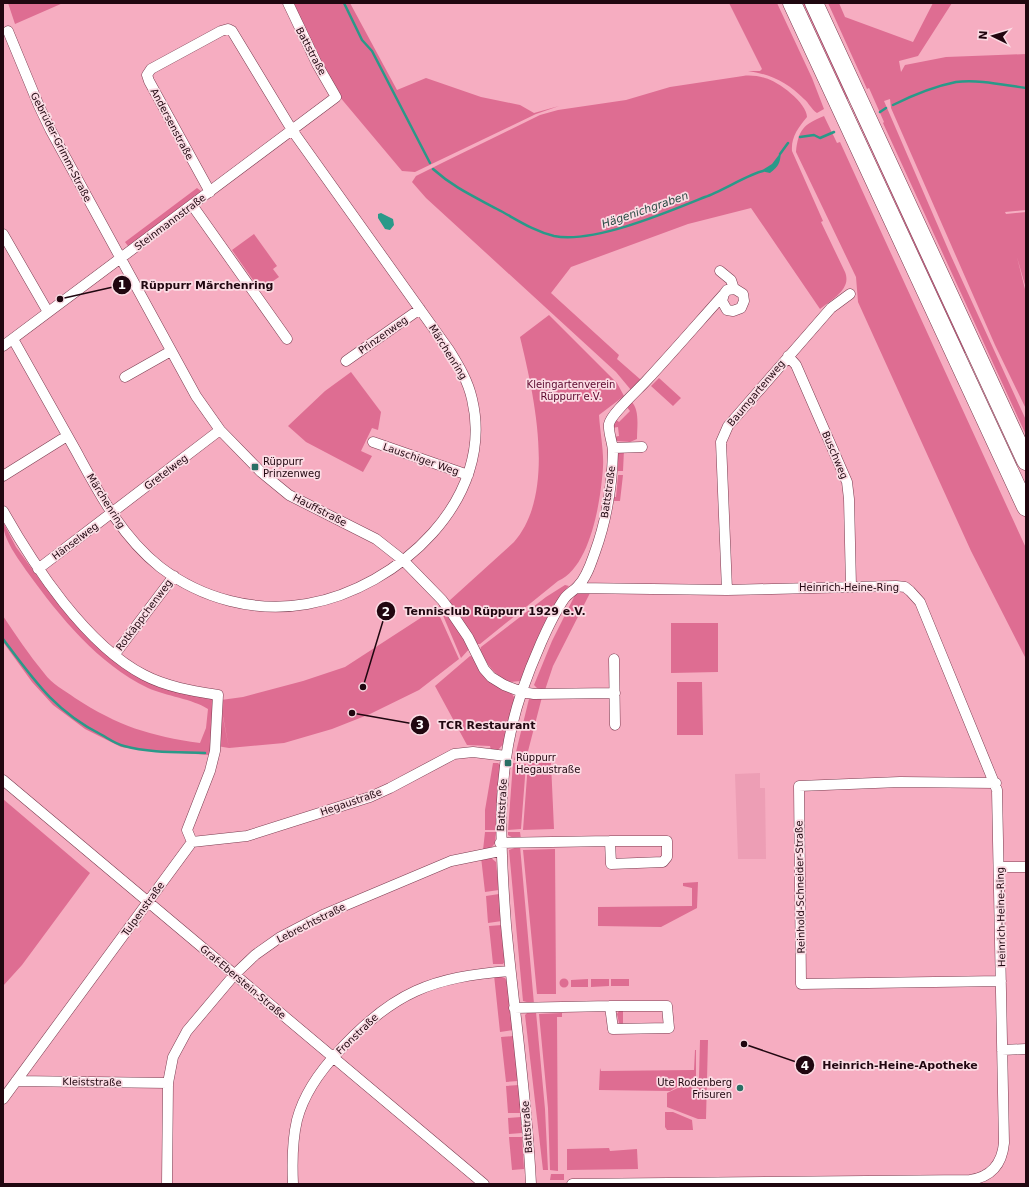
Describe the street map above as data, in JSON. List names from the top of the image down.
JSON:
{
  "streets": {
    "street": [
      "Battstraße",
      "Andersenstraße",
      "Gebrüder-Grimm-Straße",
      "Steinmannstraße",
      "Prinzenweg",
      "Märchenring",
      "Baumgartenweg",
      "Buschweg",
      "Lauschiger Weg",
      "Gretelweg",
      "Hauffstraße",
      "Hänselweg",
      "Heinrich-Heine-Ring",
      "Rotkäppchenweg",
      "Hegaustraße",
      "Reinhold-Schneider-Straße",
      "Tulpenstraße",
      "Lebrechtstraße",
      "Graf-Eberstein-Straße",
      "Fronstraße",
      "Kleiststraße"
    ]
  },
  "crossings": [
    ["Battstraße", "Steinmannstraße"],
    ["Battstraße", "Hauffstraße"],
    ["Battstraße", "Heinrich-Heine-Ring"],
    ["Battstraße", "Hegaustraße"],
    ["Battstraße", "Lebrechtstraße"],
    ["Battstraße", "Fronstraße"],
    ["Andersenstraße", "Steinmannstraße"],
    ["Andersenstraße", "Märchenring"],
    ["Gebrüder-Grimm-Straße", "Steinmannstraße"],
    ["Gebrüder-Grimm-Straße", "Hauffstraße"],
    ["Steinmannstraße", "Märchenring"],
    ["Steinmannstraße", "Hauffstraße"],
    ["Prinzenweg", "Märchenring"],
    ["Märchenring", "Lauschiger Weg"],
    ["Märchenring", "Gretelweg"],
    ["Märchenring", "Hauffstraße"],
    ["Märchenring", "Hänselweg"],
    ["Märchenring", "Rotkäppchenweg"],
    ["Baumgartenweg", "Buschweg"],
    ["Baumgartenweg", "Heinrich-Heine-Ring"],
    ["Buschweg", "Heinrich-Heine-Ring"],
    ["Gretelweg", "Hauffstraße"],
    ["Gretelweg", "Hänselweg"],
    ["Heinrich-Heine-Ring", "Reinhold-Schneider-Straße"],
    ["Hegaustraße", "Tulpenstraße"],
    ["Tulpenstraße", "Graf-Eberstein-Straße"],
    ["Tulpenstraße", "Kleiststraße"],
    ["Lebrechtstraße", "Graf-Eberstein-Straße"],
    ["Lebrechtstraße", "Kleiststraße"],
    ["Graf-Eberstein-Straße", "Fronstraße"]
  ],
  "water": ["Hägenichgraben"],
  "parks": ["Kleingartenverein Rüppurr e.V."],
  "places": {
    "other": [
      "Rüppurr Märchenring",
      "Tennisclub Rüppurr 1929 e.V.",
      "TCR Restaurant",
      "Heinrich-Heine-Apotheke",
      "Ute Rodenberg Frisuren"
    ],
    "transit": ["Rüppurr Prinzenweg", "Rüppurr Hegaustraße"]
  },
  "north": "left"
}
